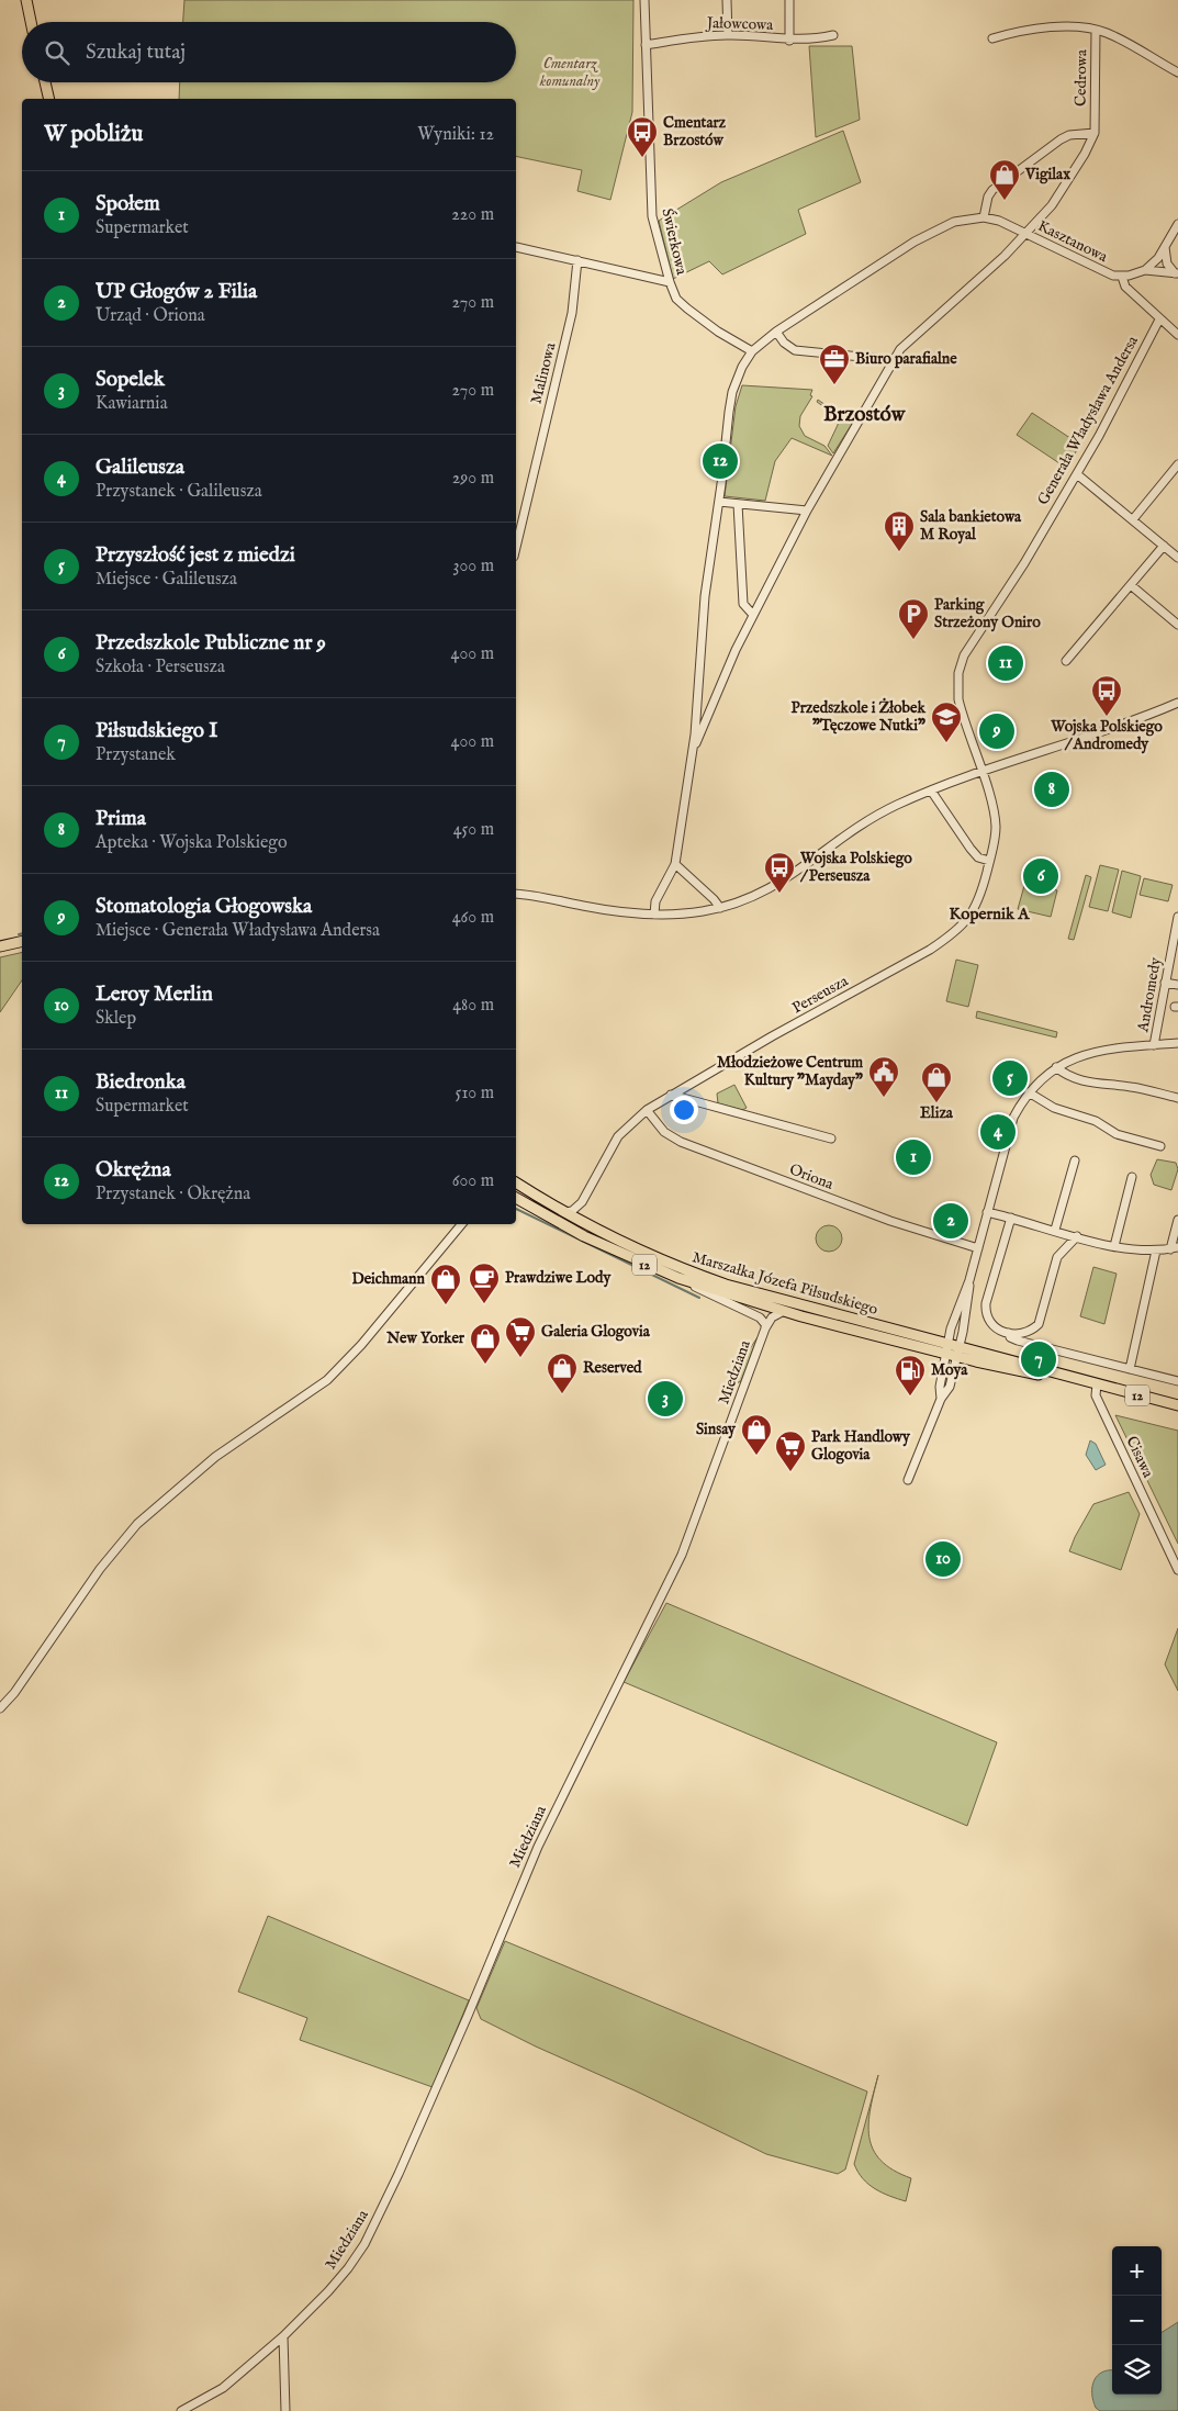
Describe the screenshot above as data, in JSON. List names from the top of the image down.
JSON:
{
  "streets": {
    "main road": ["12", "Marszałka Józefa Piłsudskiego"],
    "street": [
      "Jałowcowa",
      "Cedrowa",
      "Świerkowa",
      "Kasztanowa",
      "Malinowa",
      "Generała Władysława Andersa",
      "Perseusza",
      "Andromedy",
      "Oriona",
      "Miedziana",
      "Cisawa"
    ]
  },
  "crossings": [
    ["Jałowcowa", "Świerkowa"],
    ["Generała Władysława Andersa", "Perseusza"],
    ["Perseusza", "Oriona"],
    ["Marszałka Józefa Piłsudskiego", "Cisawa"]
  ],
  "districts": ["Brzostów", "Kopernik A"],
  "parks": ["Cmentarz komunalny"],
  "places": {
    "bus stop": ["Cmentarz Brzostów", "Wojska Polskiego / Andromedy", "Wojska Polskiego / Perseusza"],
    "shop": [
      "Vigilax",
      "Eliza",
      "Deichmann",
      "New Yorker",
      "Reserved",
      "Sinsay"
    ],
    "office": ["Biuro parafialne"],
    "building": ["Sala bankietowa M Royal"],
    "parking": ["Parking Strzeżony Oniro"],
    "school or university": ["Przedszkole i Żłobek \"Tęczowe Nutki\""],
    "public building": ["Młodzieżowe Centrum Kultury \"Mayday\""],
    "cafe": ["Prawdziwe Lody"],
    "supermarket": ["Galeria Glogovia", "Park Handlowy Glogovia"],
    "fuel station": ["Moya"]
  },
  "page": {
    "search": "Szukaj tutaj",
    "heading": ["W pobliżu", "Wyniki: 12"],
    "list": [
      {
        "mark": "1",
        "name": "Społem",
        "note": "Supermarket",
        "value": "220 m"
      },
      {
        "mark": "2",
        "name": "UP Głogów 2 Filia",
        "note": "Urząd · Oriona",
        "value": "270 m"
      },
      {
        "mark": "3",
        "name": "Sopelek",
        "note": "Kawiarnia",
        "value": "270 m"
      },
      {
        "mark": "4",
        "name": "Galileusza",
        "note": "Przystanek · Galileusza",
        "value": "290 m"
      },
      {
        "mark": "5",
        "name": "Przyszłość jest z miedzi",
        "note": "Miejsce · Galileusza",
        "value": "300 m"
      },
      {
        "mark": "6",
        "name": "Przedszkole Publiczne nr 9",
        "note": "Szkoła · Perseusza",
        "value": "400 m"
      },
      {
        "mark": "7",
        "name": "Piłsudskiego I",
        "note": "Przystanek",
        "value": "400 m"
      },
      {
        "mark": "8",
        "name": "Prima",
        "note": "Apteka · Wojska Polskiego",
        "value": "450 m"
      },
      {
        "mark": "9",
        "name": "Stomatologia Głogowska",
        "note": "Miejsce · Generała Władysława Andersa",
        "value": "460 m"
      },
      {
        "mark": "10",
        "name": "Leroy Merlin",
        "note": "Sklep",
        "value": "480 m"
      },
      {
        "mark": "11",
        "name": "Biedronka",
        "note": "Supermarket",
        "value": "510 m"
      },
      {
        "mark": "12",
        "name": "Okrężna",
        "note": "Przystanek · Okrężna",
        "value": "600 m"
      }
    ],
    "pins": [
      "12",
      "11",
      "9",
      "8",
      "6",
      "5",
      "4",
      "1",
      "2",
      "7",
      "3",
      "10"
    ],
    "map_buttons": ["+", "−"]
  }
}
